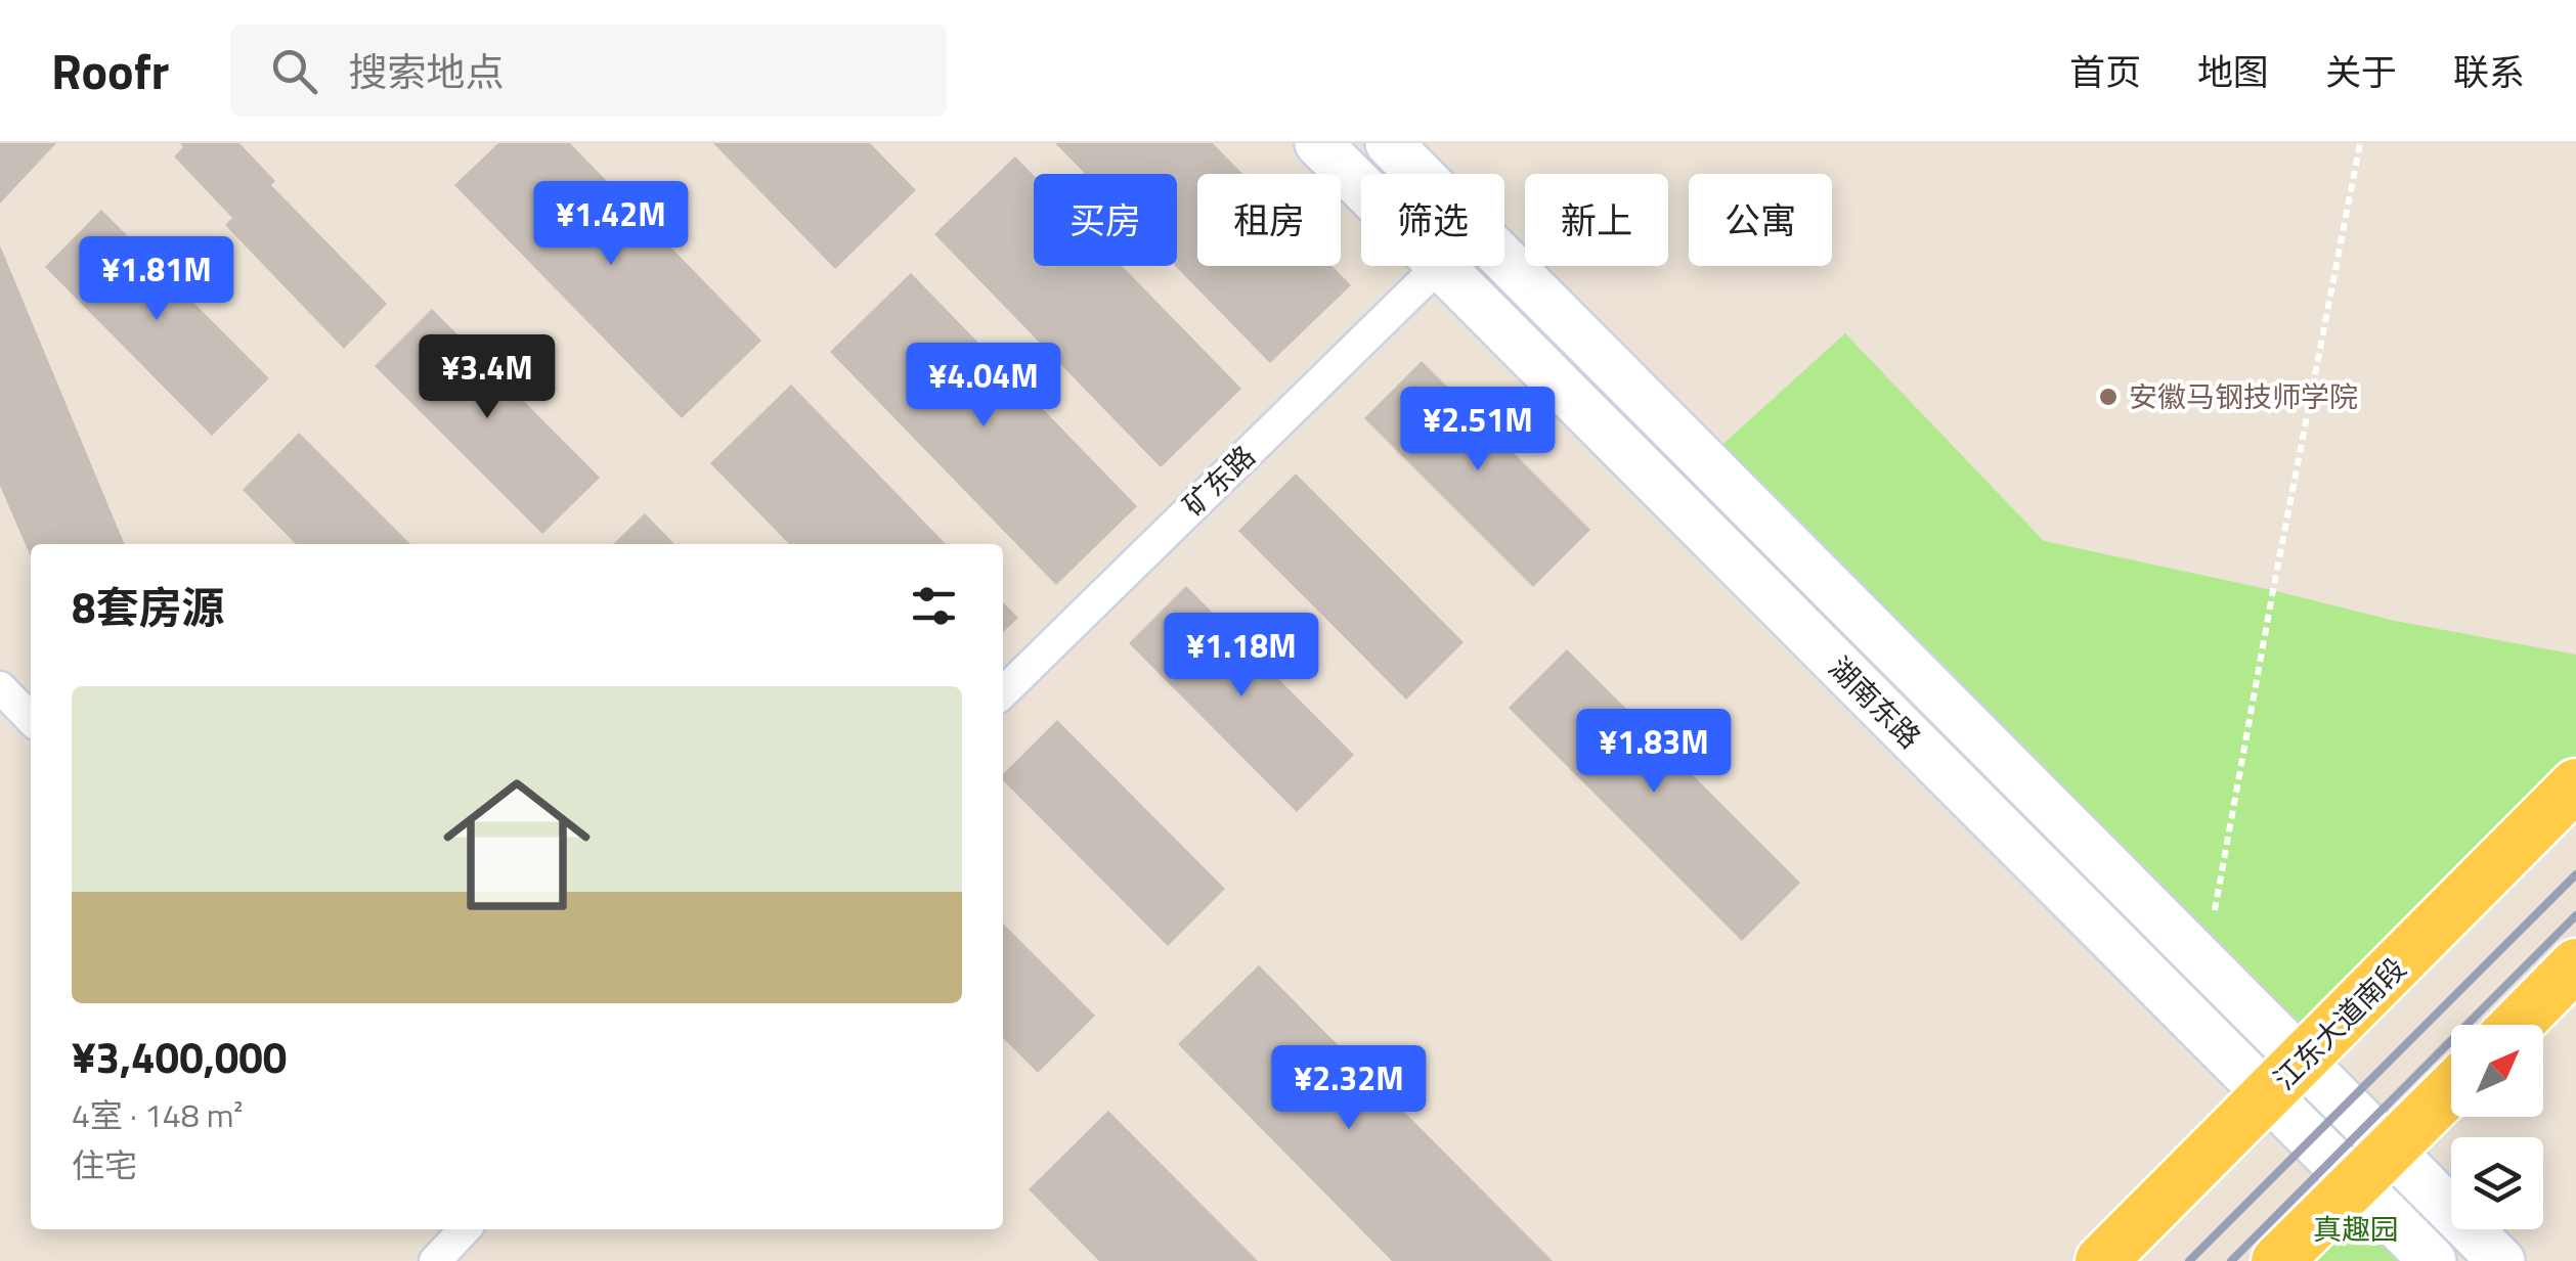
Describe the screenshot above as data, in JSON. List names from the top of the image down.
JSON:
{
  "streets": {
    "main road": ["湖南东路", "江东大道南段"],
    "street": ["矿东路"]
  },
  "parks": ["真趣园"],
  "places": ["安徽马钢技师学院"],
  "north": "top right",
  "page": {
    "header": "Roofr",
    "search": "搜索地点",
    "nav": [
      "首页",
      "地图",
      "关于",
      "联系"
    ],
    "chip": [
      "买房",
      "租房",
      "筛选",
      "新上",
      "公寓"
    ],
    "price": [
      "¥1.42M",
      "¥1.81M",
      "¥3.4M",
      "¥4.04M",
      "¥2.51M",
      "¥1.18M",
      "¥1.83M",
      "¥2.32M"
    ],
    "heading": "8套房源",
    "list": [
      {
        "name": "¥3,400,000",
        "note": "4室 · 148 m² · 住宅"
      }
    ]
  }
}
